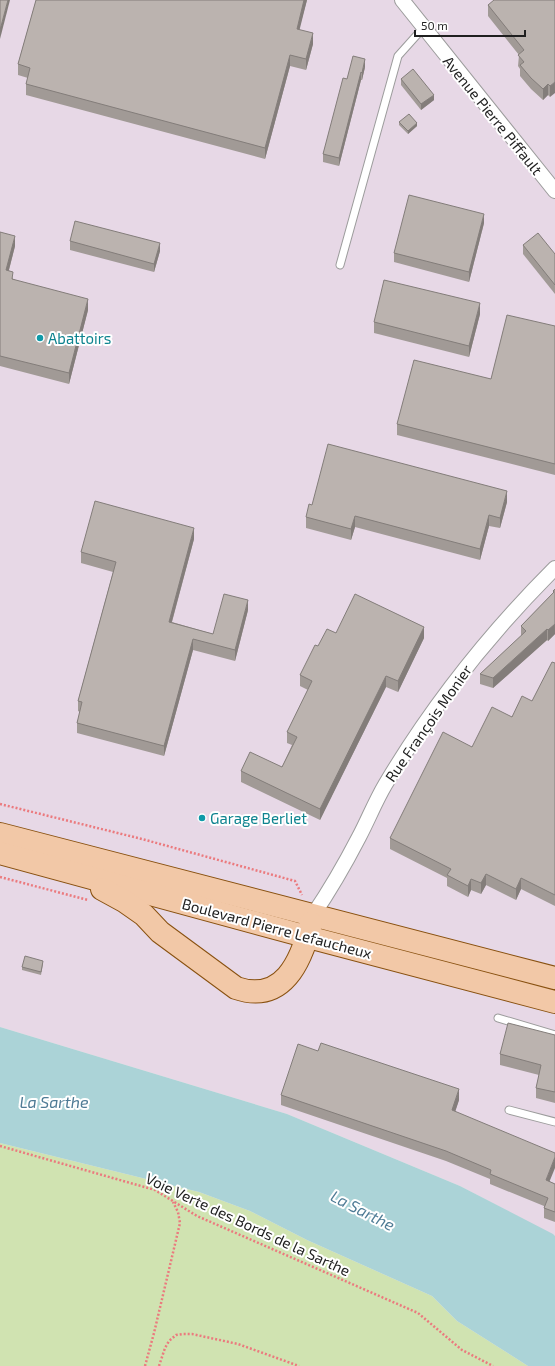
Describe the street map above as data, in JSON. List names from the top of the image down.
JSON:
{
  "streets": {
    "main road": ["Boulevard Pierre Lefaucheux"],
    "street": ["Avenue Pierre Piffault", "Rue François Monier"],
    "path": ["Voie Verte des Bords de la Sarthe"]
  },
  "crossings": [
    ["Rue François Monier", "Boulevard Pierre Lefaucheux"]
  ],
  "water": ["La Sarthe"],
  "places": ["Abattoirs", "Garage Berliet"],
  "scale_bar": "50 m"
}
